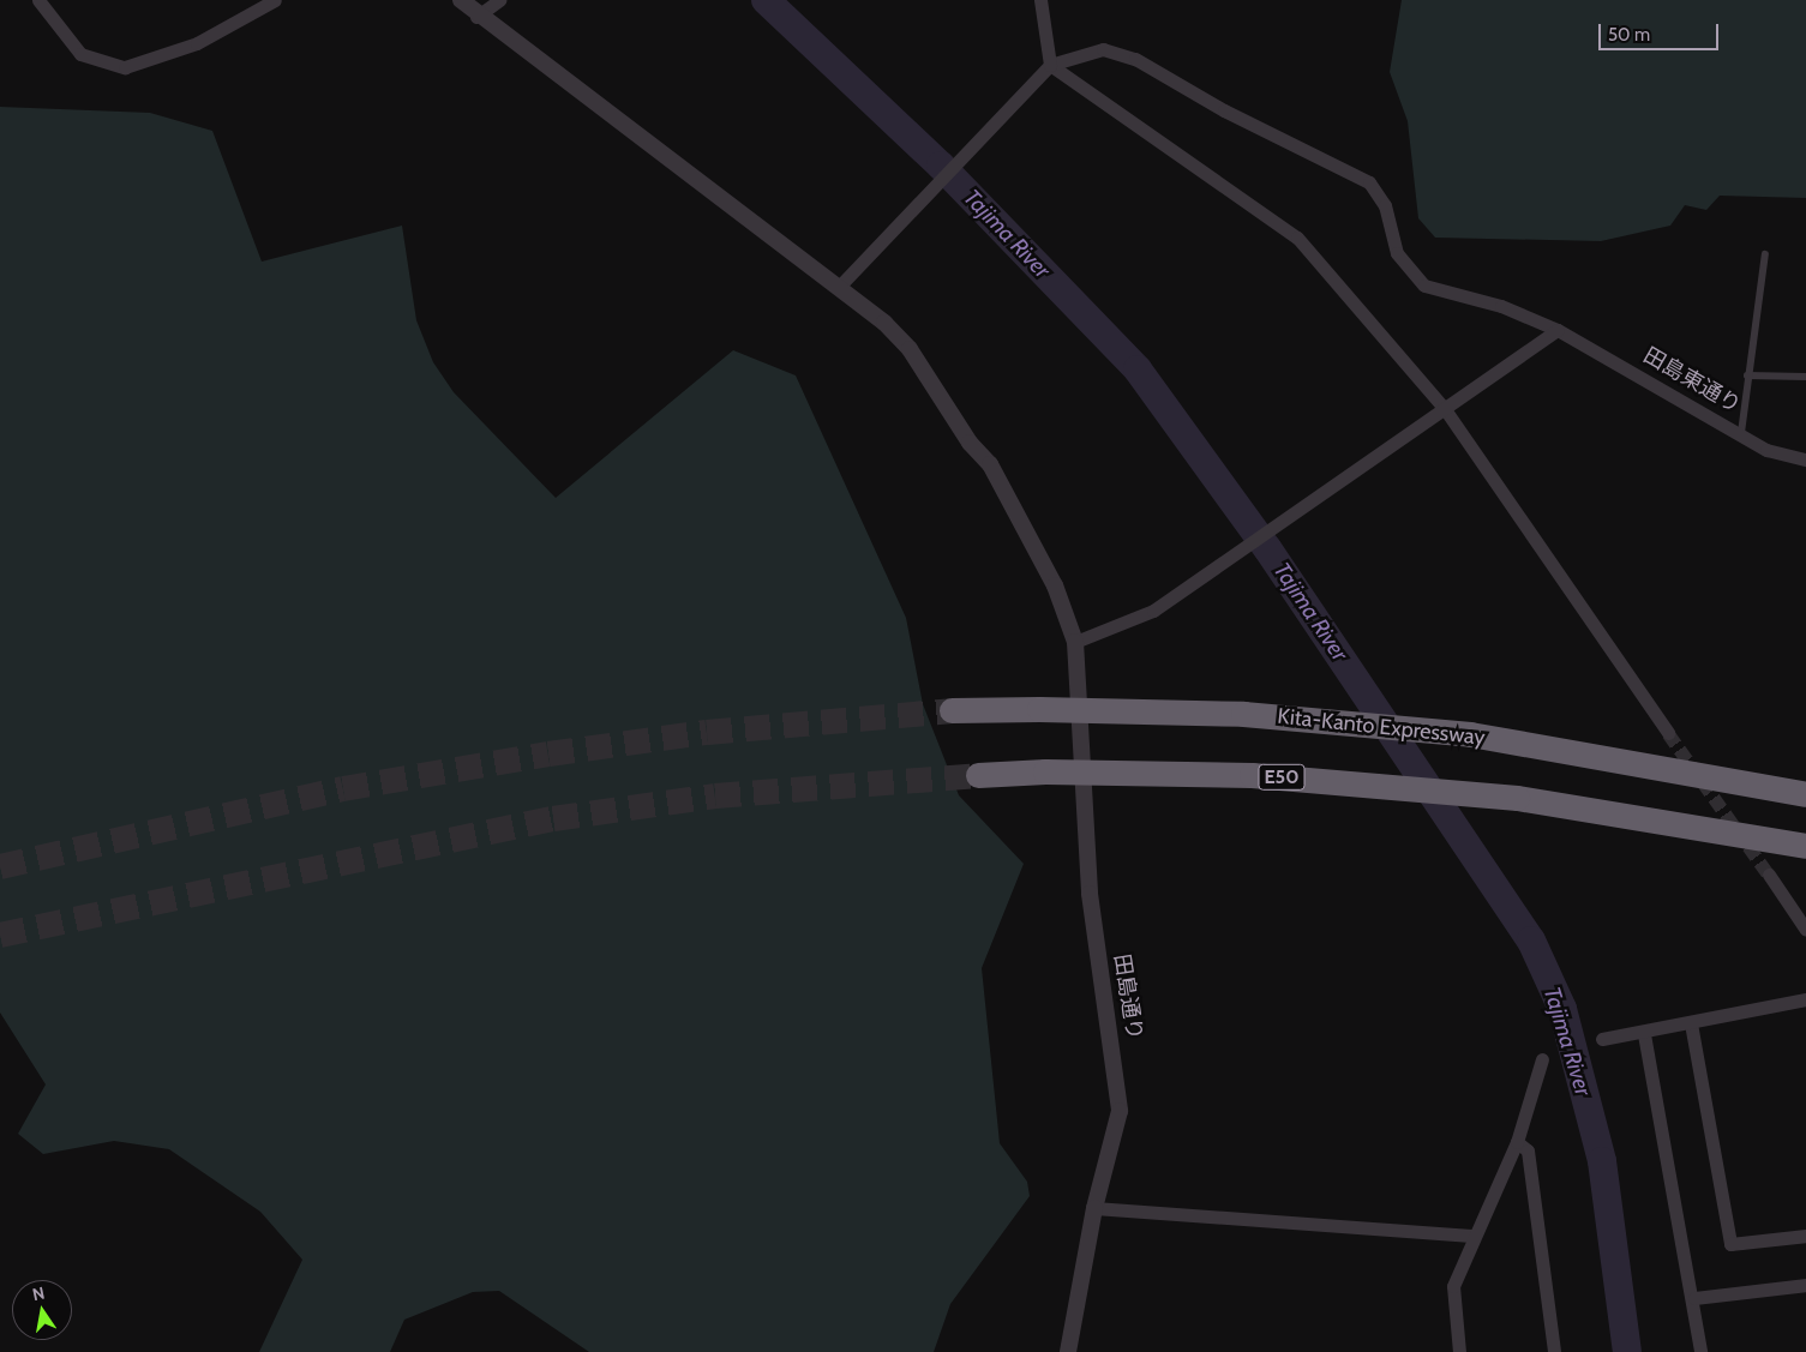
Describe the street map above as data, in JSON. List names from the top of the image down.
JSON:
{
  "streets": {
    "highway": ["Kita-Kanto Expressway", "E50"],
    "street": ["田島東通り", "田島通り"]
  },
  "water": ["Tajima River"],
  "scale_bar": "50 m",
  "north": "top"
}
